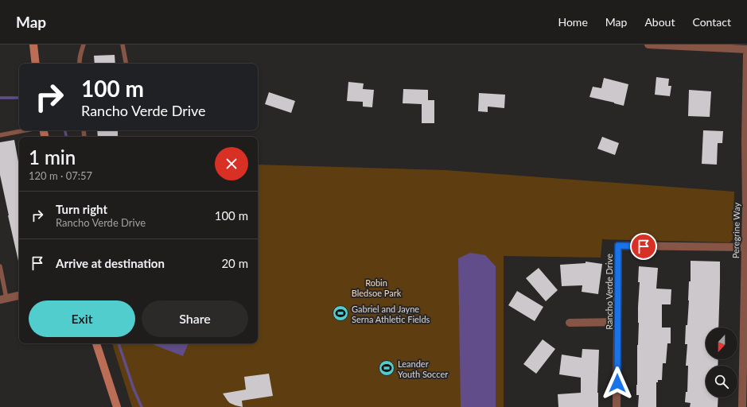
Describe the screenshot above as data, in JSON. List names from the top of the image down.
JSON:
{
  "streets": {
    "street": ["Peregrine Way", "Rancho Verde Drive"]
  },
  "crossings": [
    ["Peregrine Way", "Rancho Verde Drive"]
  ],
  "parks": ["Robin Bledsoe Park"],
  "places": {
    "sports": ["Gabriel and Jayne Serna Athletic Fields", "Leander Youth Soccer"]
  },
  "north": "bottom",
  "page": {
    "header": "Map",
    "nav": [
      "Home",
      "Map",
      "About",
      "Contact"
    ],
    "turn": ["100 m", "Rancho Verde Drive"],
    "heading": ["1 min", "120 m · 07:57"],
    "list": [
      {
        "name": "Turn right",
        "note": "Rancho Verde Drive",
        "value": "100 m"
      },
      {
        "name": "Arrive at destination",
        "value": "20 m"
      }
    ],
    "buttons": ["Exit", "Share"]
  }
}
